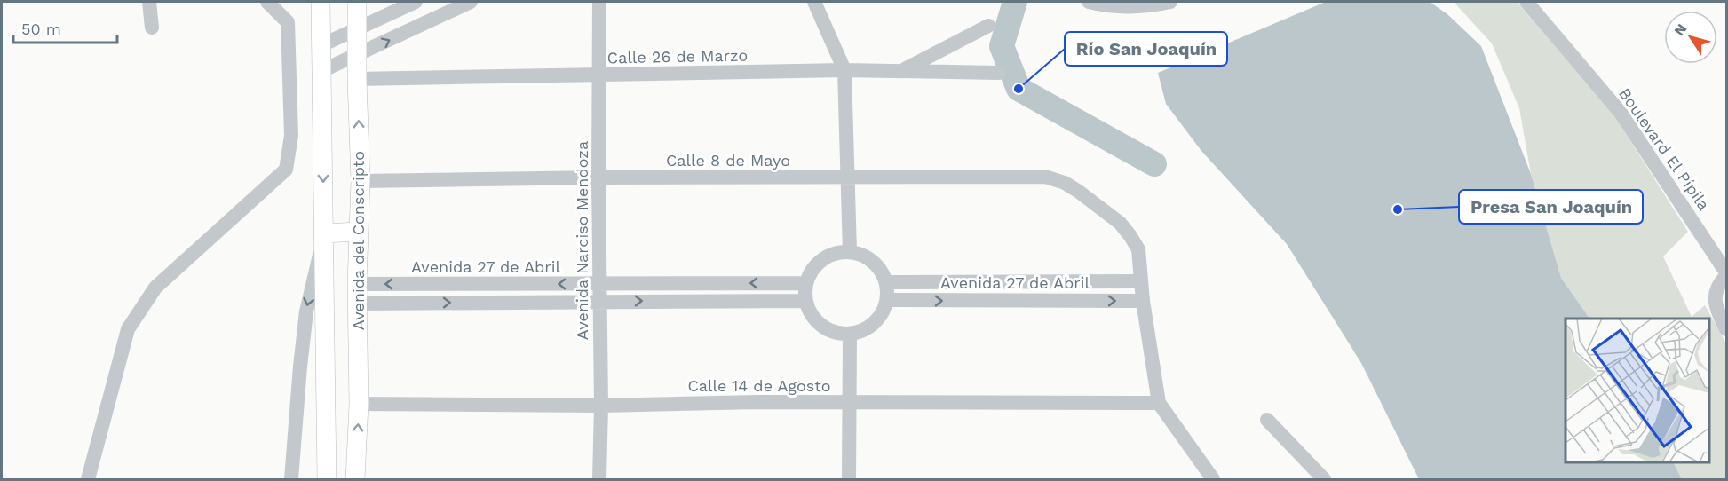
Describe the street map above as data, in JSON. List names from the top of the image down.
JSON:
{
  "streets": {
    "main road": ["Avenida del Conscripto"],
    "street": [
      "Calle 26 de Marzo",
      "Boulevard El Pípila",
      "Calle 8 de Mayo",
      "Avenida Narciso Mendoza",
      "Avenida 27 de Abril",
      "Calle 14 de Agosto"
    ]
  },
  "crossings": [
    ["Calle 26 de Marzo", "Avenida del Conscripto"],
    ["Calle 26 de Marzo", "Avenida Narciso Mendoza"],
    ["Calle 8 de Mayo", "Avenida del Conscripto"],
    ["Calle 8 de Mayo", "Avenida Narciso Mendoza"],
    ["Calle 8 de Mayo", "Avenida 27 de Abril"],
    ["Calle 8 de Mayo", "Calle 14 de Agosto"],
    ["Avenida del Conscripto", "Avenida 27 de Abril"],
    ["Avenida del Conscripto", "Calle 14 de Agosto"],
    ["Avenida Narciso Mendoza", "Avenida 27 de Abril"],
    ["Avenida Narciso Mendoza", "Calle 14 de Agosto"]
  ],
  "places": ["Río San Joaquín", "Presa San Joaquín"],
  "scale_bar": "50 m",
  "north": "top left"
}
